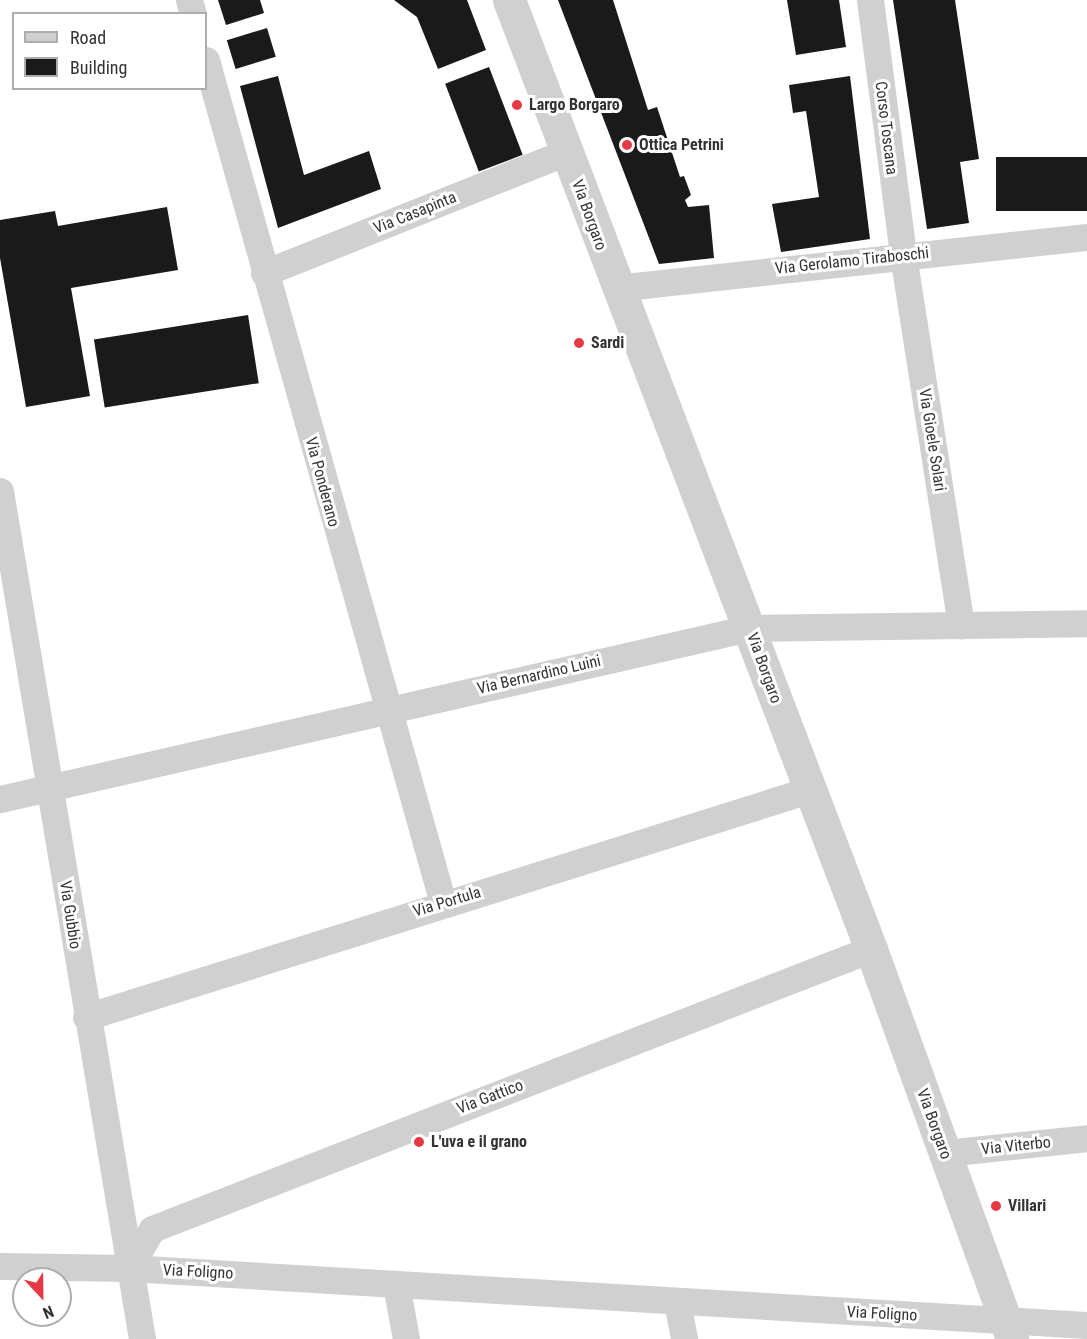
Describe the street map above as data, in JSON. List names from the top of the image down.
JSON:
{
  "streets": {
    "street": [
      "Corso Toscana",
      "Via Casapinta",
      "Via Borgaro",
      "Via Gerolamo Tiraboschi",
      "Via Gioele Solari",
      "Via Ponderano",
      "Via Bernardino Luini",
      "Via Portula",
      "Via Gubbio",
      "Via Gattico",
      "Via Viterbo",
      "Via Foligno"
    ]
  },
  "crossings": [
    ["Corso Toscana", "Via Gerolamo Tiraboschi"],
    ["Corso Toscana", "Via Gioele Solari"],
    ["Via Casapinta", "Via Borgaro"],
    ["Via Casapinta", "Via Ponderano"],
    ["Via Borgaro", "Via Gerolamo Tiraboschi"],
    ["Via Borgaro", "Via Bernardino Luini"],
    ["Via Borgaro", "Via Portula"],
    ["Via Borgaro", "Via Gattico"],
    ["Via Borgaro", "Via Viterbo"],
    ["Via Borgaro", "Via Foligno"],
    ["Via Gerolamo Tiraboschi", "Via Gioele Solari"],
    ["Via Gioele Solari", "Via Bernardino Luini"],
    ["Via Ponderano", "Via Bernardino Luini"],
    ["Via Ponderano", "Via Portula"],
    ["Via Bernardino Luini", "Via Gubbio"],
    ["Via Portula", "Via Gubbio"],
    ["Via Gubbio", "Via Gattico"],
    ["Via Gubbio", "Via Foligno"],
    ["Via Gattico", "Via Foligno"]
  ],
  "places": [
    "Largo Borgaro",
    "Ottica Petrini",
    "Sardi",
    "L'uva e il grano",
    "Villari"
  ],
  "legend": ["Road", "Building"],
  "north": "bottom"
}
